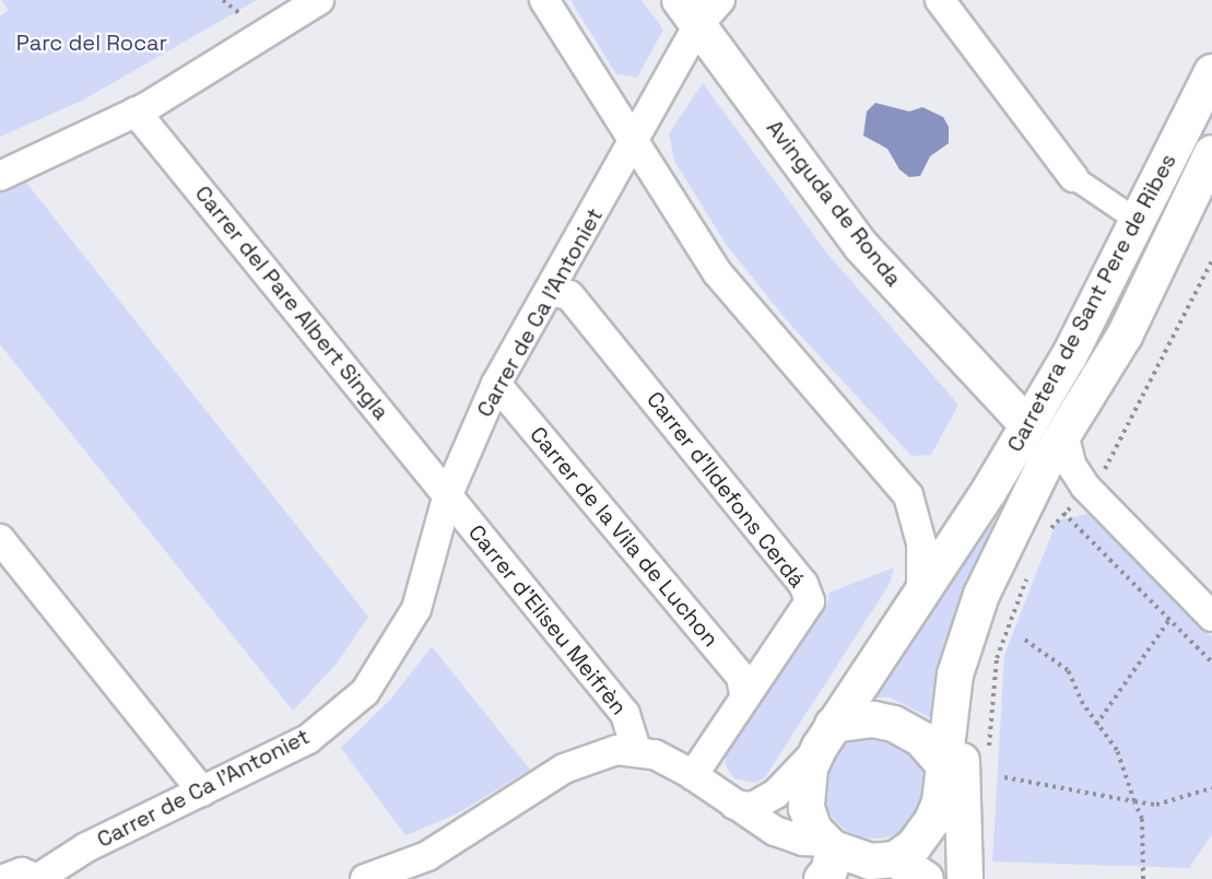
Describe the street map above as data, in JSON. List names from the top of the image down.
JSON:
{
  "streets": {
    "street": [
      "Avinguda de Ronda",
      "Carrer del Pare Albert Singla",
      "Carretera de Sant Pere de Ribes",
      "Carrer de Ca l'Antoniet",
      "Carrer d'Ildefons Cerdá",
      "Carrer de la Vila de Luchon",
      "Carrer d'Eliseu Meifrèn"
    ]
  },
  "crossings": [
    ["Avinguda de Ronda", "Carretera de Sant Pere de Ribes"],
    ["Avinguda de Ronda", "Carrer de Ca l'Antoniet"],
    ["Carrer del Pare Albert Singla", "Carrer de Ca l'Antoniet"],
    ["Carrer del Pare Albert Singla", "Carrer d'Eliseu Meifrèn"],
    ["Carrer de Ca l'Antoniet", "Carrer d'Ildefons Cerdá"],
    ["Carrer de Ca l'Antoniet", "Carrer de la Vila de Luchon"],
    ["Carrer de Ca l'Antoniet", "Carrer d'Eliseu Meifrèn"],
    ["Carrer d'Ildefons Cerdá", "Carrer de la Vila de Luchon"]
  ],
  "parks": ["Parc del Rocar"]
}
